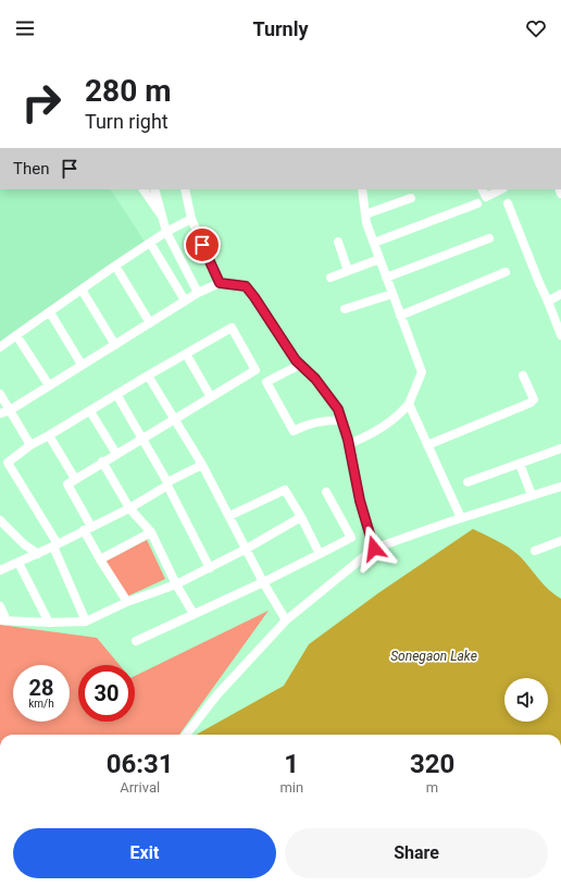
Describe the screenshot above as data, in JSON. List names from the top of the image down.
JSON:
{
  "water": ["Sonegaon Lake"],
  "page": {
    "header": "Turnly",
    "turn": ["280 m", "Turn right"],
    "then": "Then",
    "speed": "28 km/h",
    "limit": "30",
    "eta": [
      "06:31",
      "Arrival",
      "1",
      "min",
      "320",
      "m"
    ],
    "buttons": ["Exit", "Share"]
  }
}
